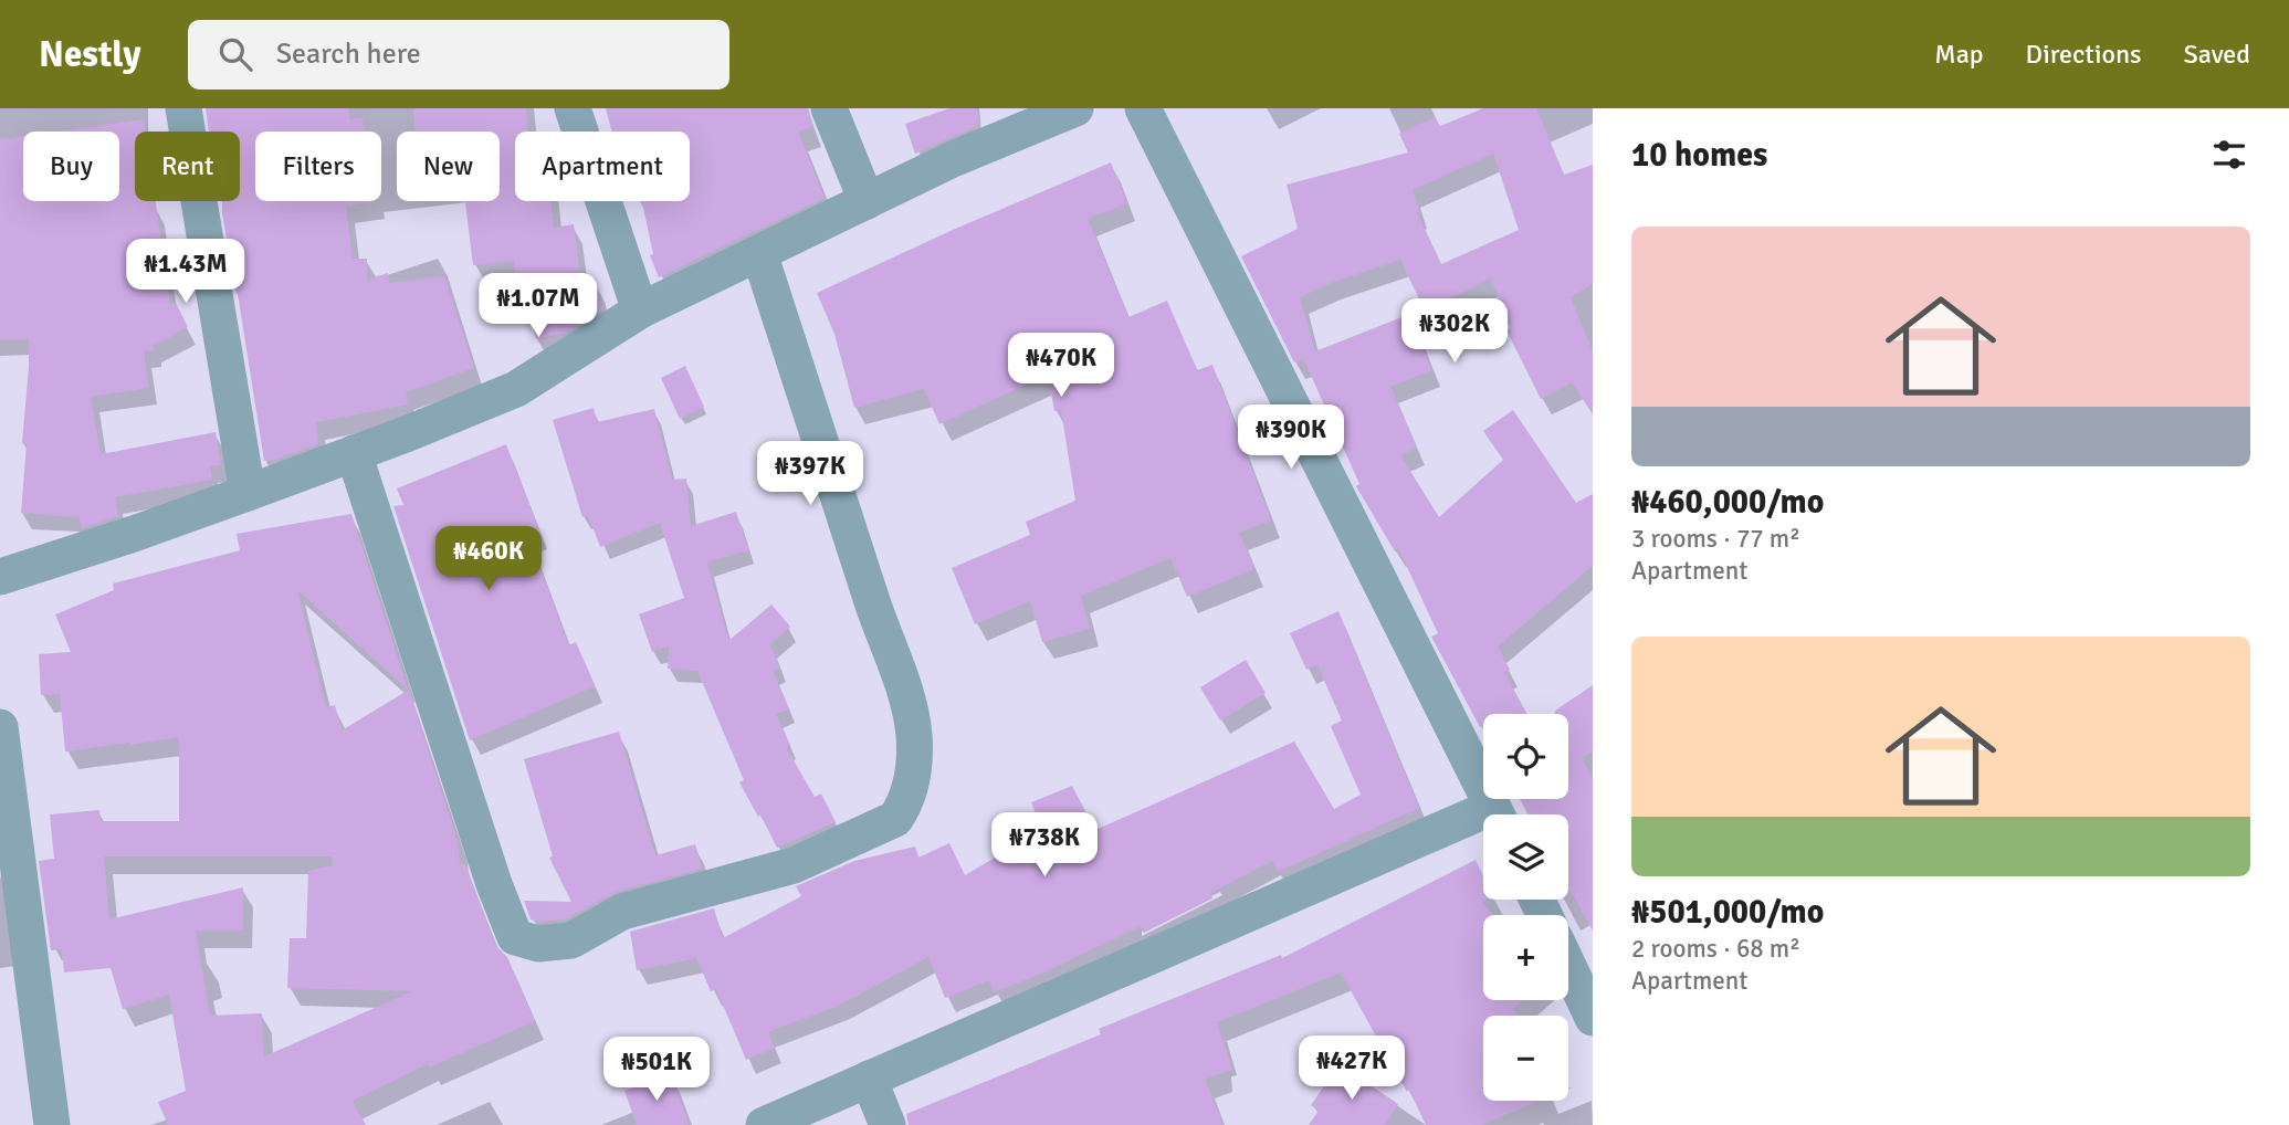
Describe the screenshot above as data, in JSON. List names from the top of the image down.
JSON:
{
  "page": {
    "header": "Nestly",
    "search": "Search here",
    "nav": ["Map", "Directions", "Saved"],
    "heading": "10 homes",
    "chip": [
      "Buy",
      "Rent",
      "Filters",
      "New",
      "Apartment"
    ],
    "list": [
      {
        "name": "₦460,000/mo",
        "note": "3 rooms · 77 m² · Apartment"
      },
      {
        "name": "₦501,000/mo",
        "note": "2 rooms · 68 m² · Apartment"
      }
    ],
    "price": [
      "₦1.43M",
      "₦1.07M",
      "₦302K",
      "₦470K",
      "₦390K",
      "₦397K",
      "₦460K",
      "₦738K",
      "₦427K",
      "₦501K"
    ],
    "map_buttons": ["+", "−"]
  }
}
